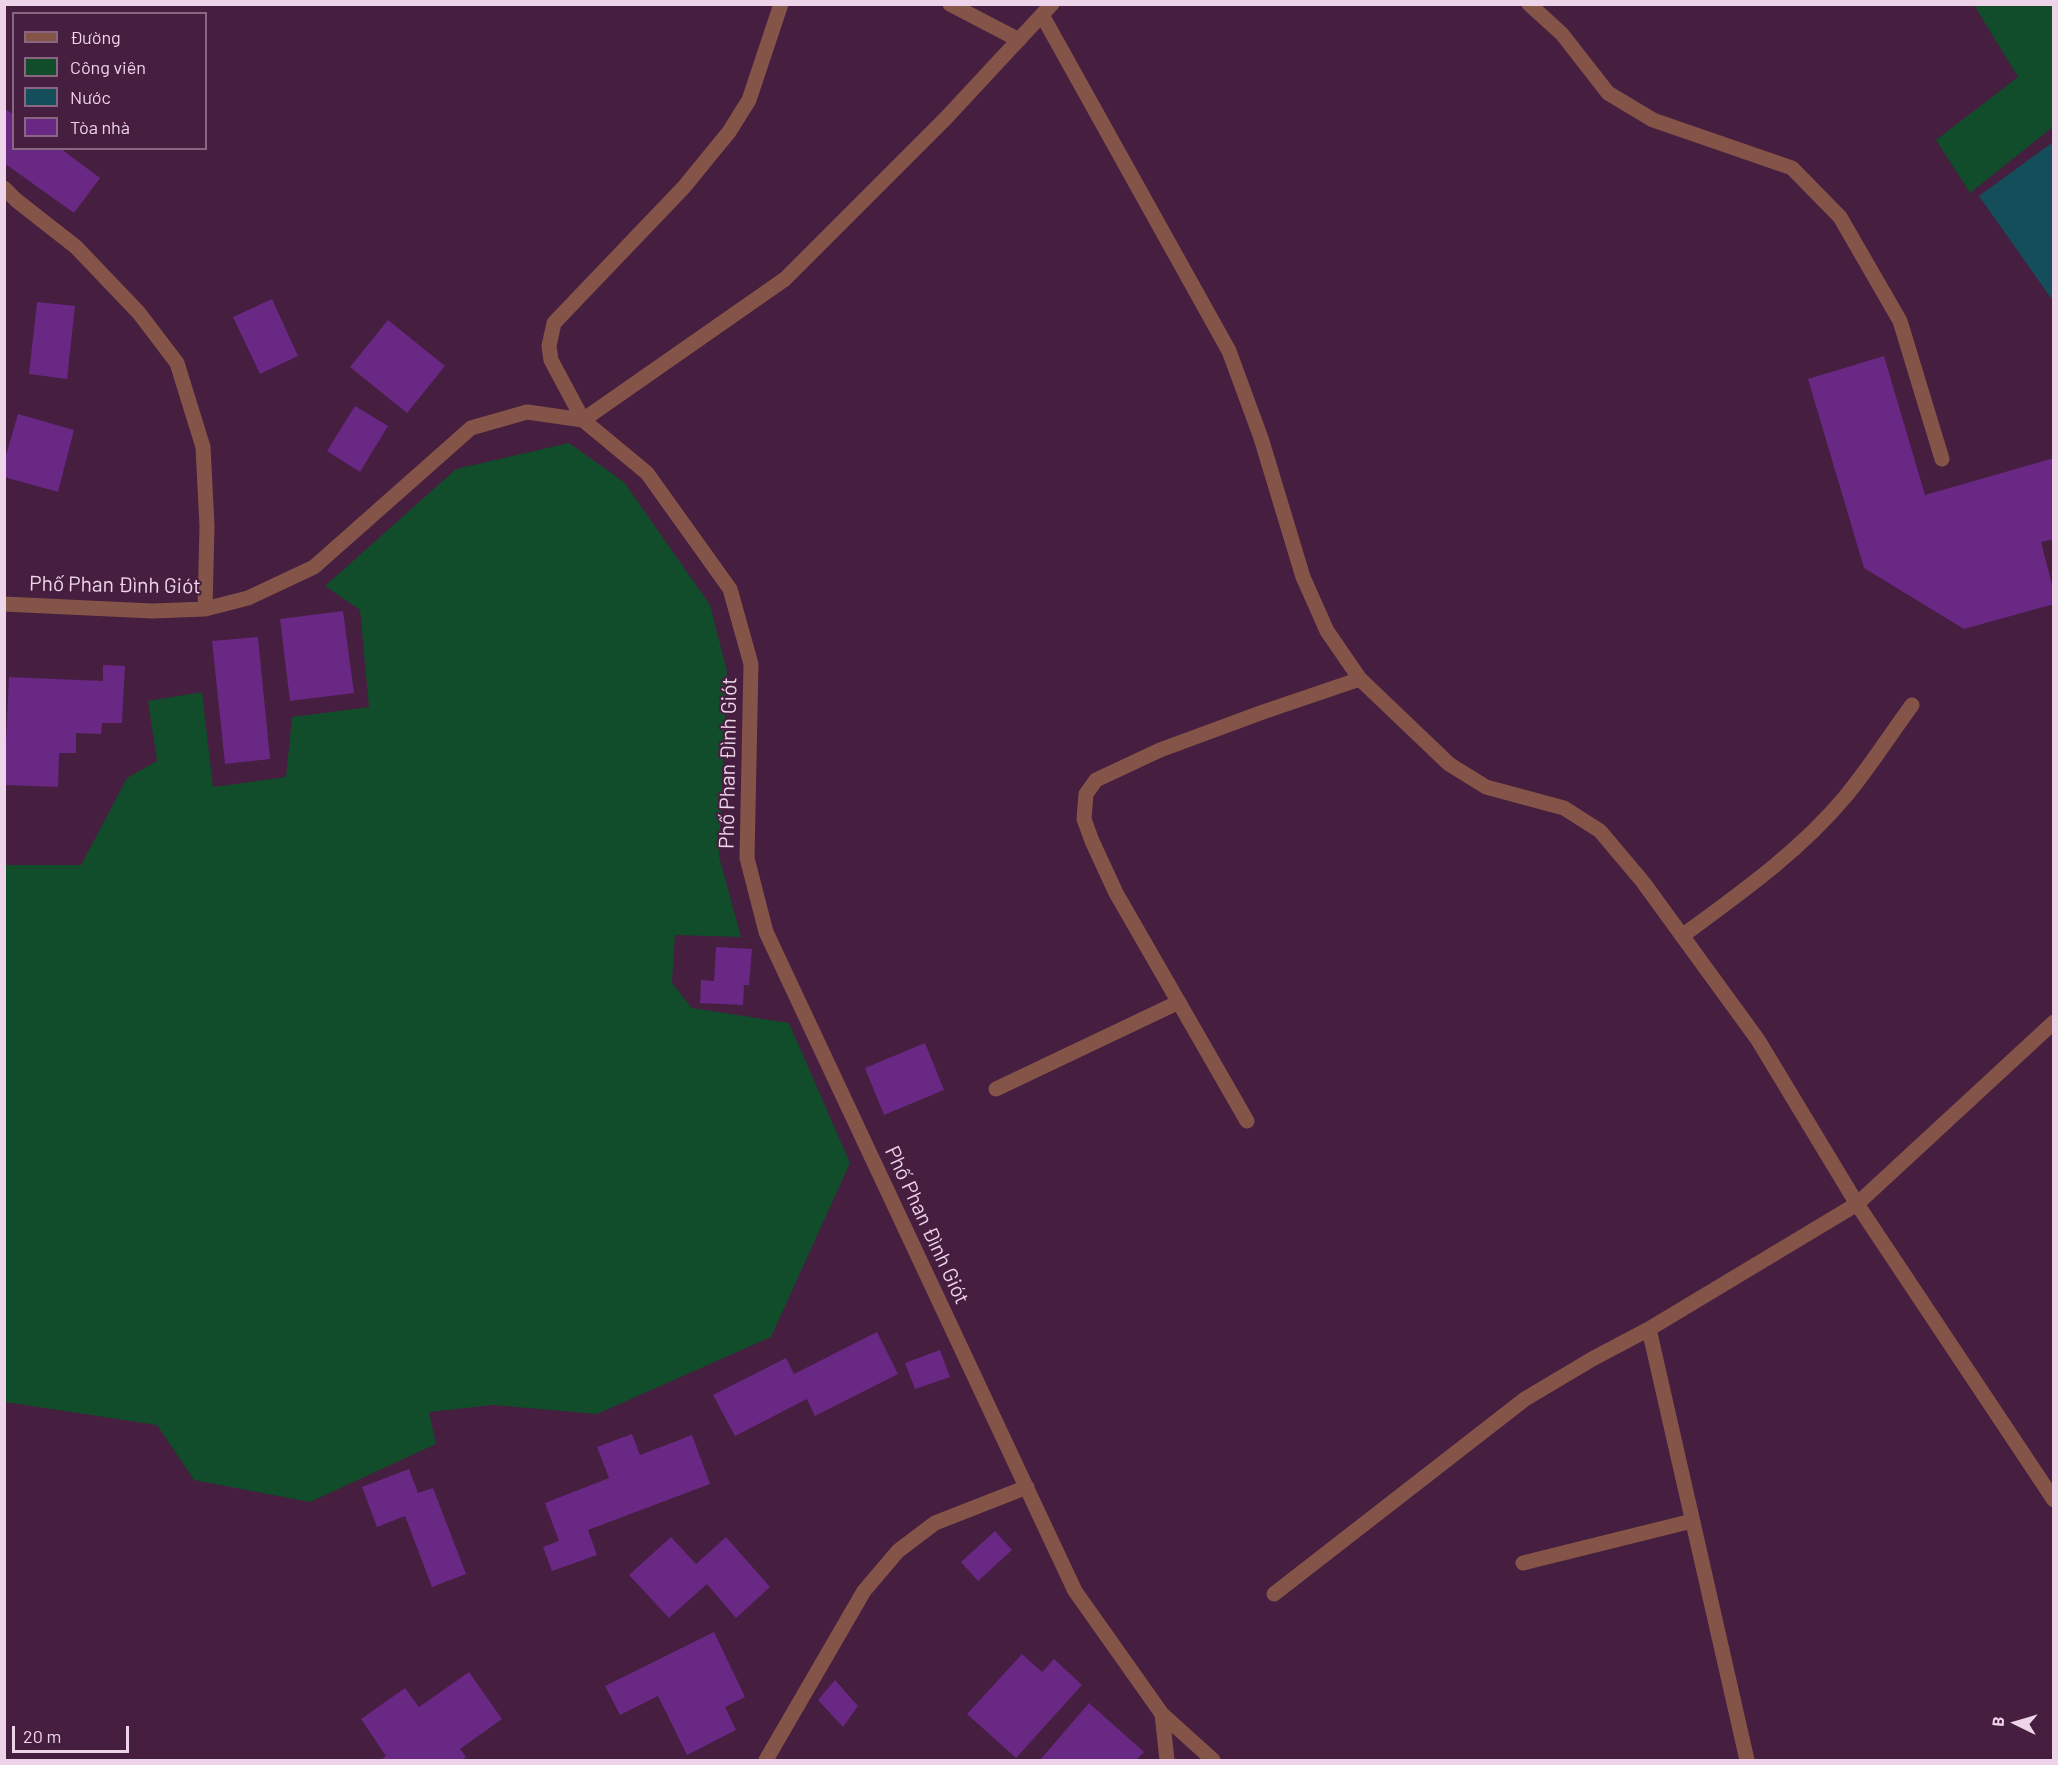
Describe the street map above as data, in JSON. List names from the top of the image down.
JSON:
{
  "streets": {
    "street": ["Phố Phan Đình Giót"]
  },
  "legend": [
    "Đường",
    "Công viên",
    "Nước",
    "Tòa nhà"
  ],
  "scale_bar": "20 m",
  "north": "left"
}
